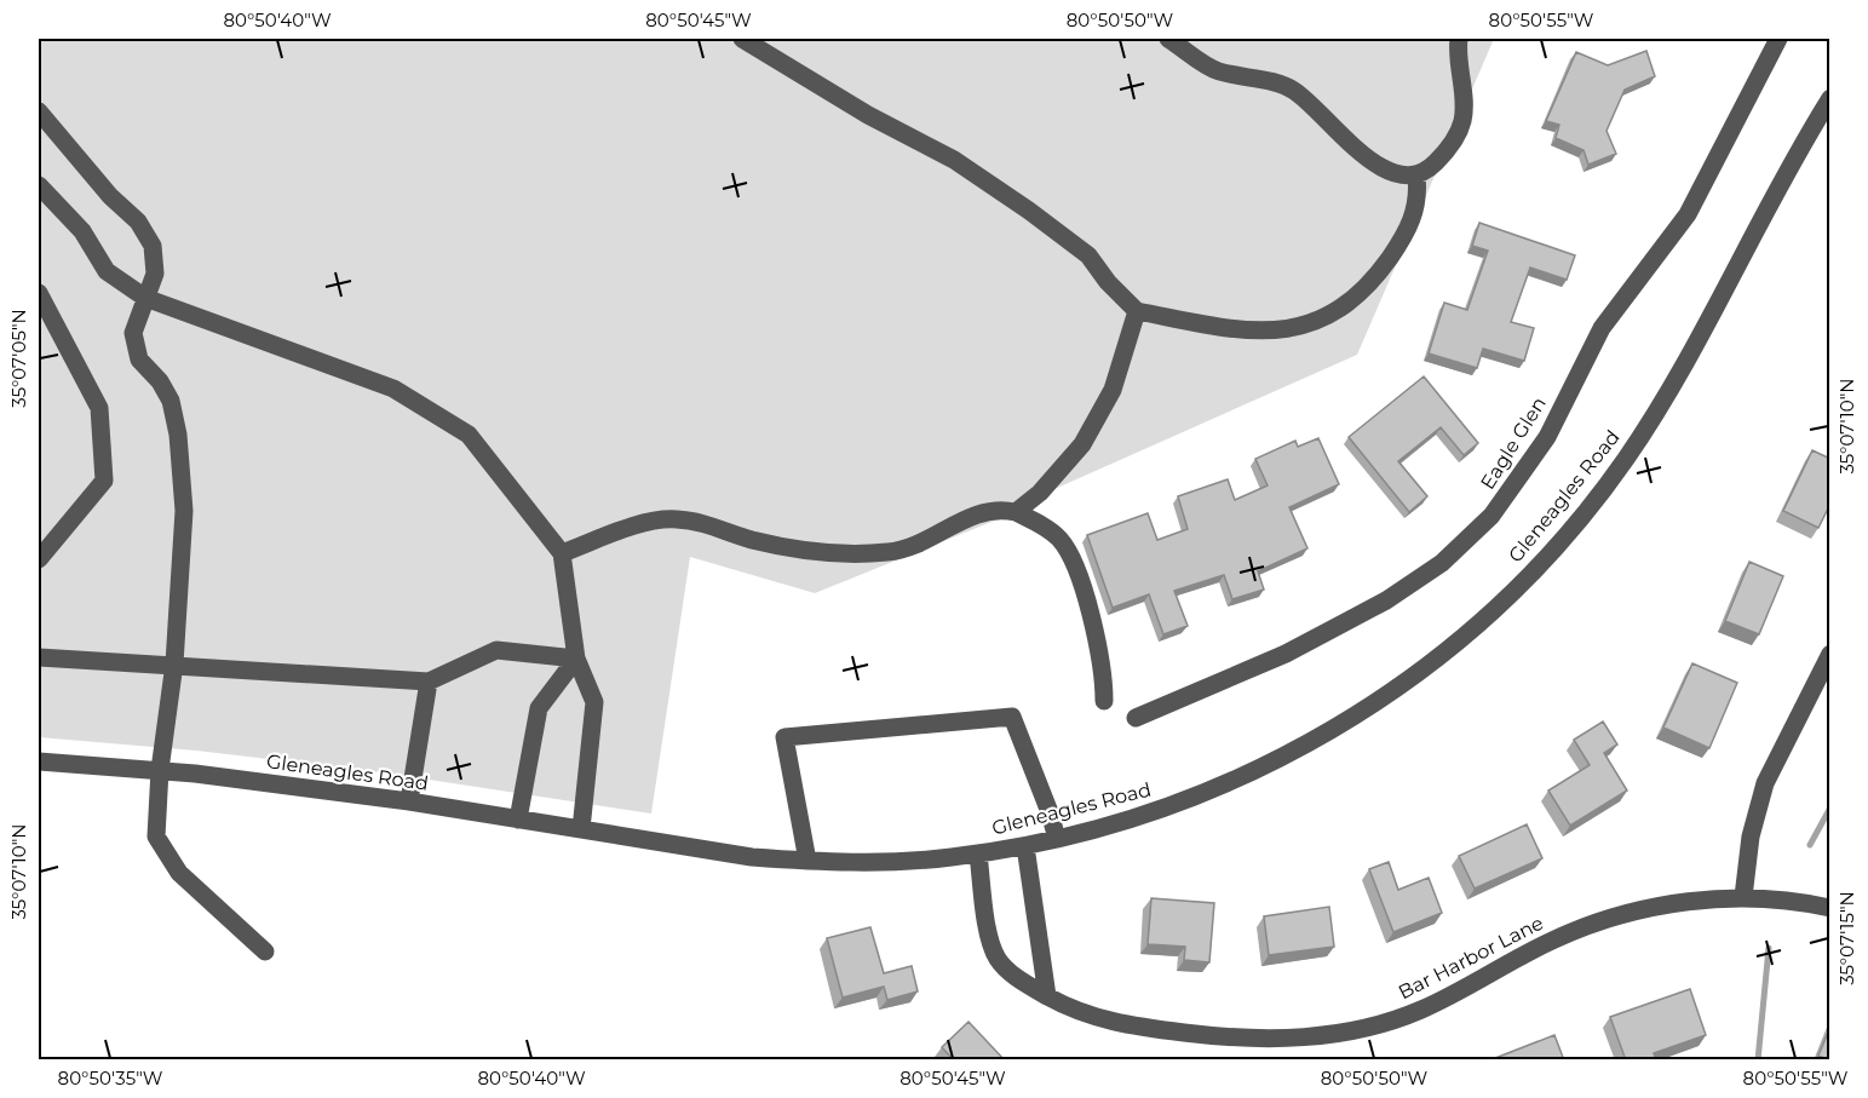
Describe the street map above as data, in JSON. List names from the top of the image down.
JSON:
{
  "streets": {
    "street": ["Eagle Glen", "Gleneagles Road", "Bar Harbor Lane"]
  },
  "crossings": [
    ["Gleneagles Road", "Bar Harbor Lane"]
  ],
  "coordinates": [
    "80°50'40\"W",
    "80°50'45\"W",
    "80°50'50\"W",
    "80°50'55\"W",
    "35°07'05\"N",
    "35°07'10\"N",
    "35°07'15\"N",
    "80°50'35\"W"
  ]
}
